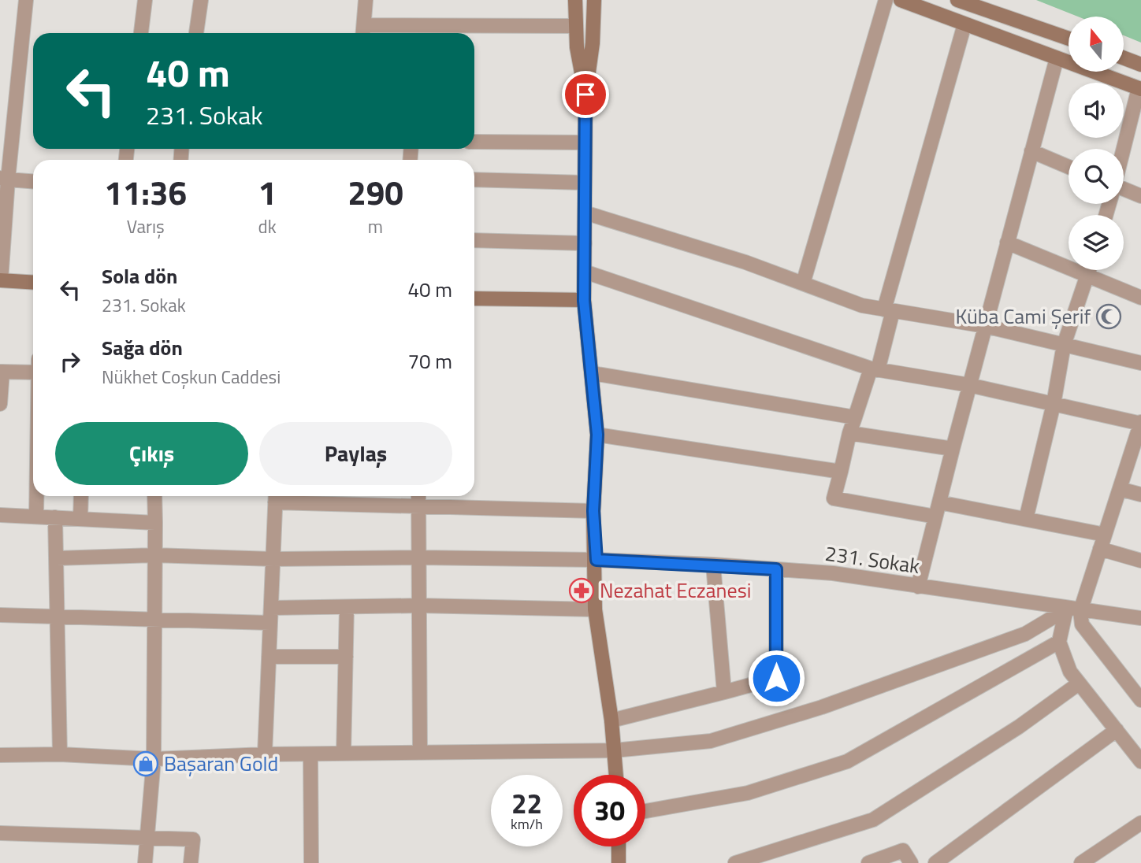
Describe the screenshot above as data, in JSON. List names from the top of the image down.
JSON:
{
  "streets": {
    "street": ["231. Sokak"]
  },
  "places": {
    "mosque": ["Küba Cami Şerif"],
    "pharmacy": ["Nezahat Eczanesi"],
    "shop": ["Başaran Gold"]
  },
  "north": "top",
  "page": {
    "turn": ["40 m", "231. Sokak"],
    "eta": [
      "11:36",
      "Varış",
      "1",
      "dk",
      "290",
      "m"
    ],
    "list": [
      {
        "name": "Sola dön",
        "note": "231. Sokak",
        "value": "40 m"
      },
      {
        "name": "Sağa dön",
        "note": "Nükhet Coşkun Caddesi",
        "value": "70 m"
      }
    ],
    "buttons": ["Çıkış", "Paylaş"],
    "speed": "22 km/h",
    "limit": "30"
  }
}
